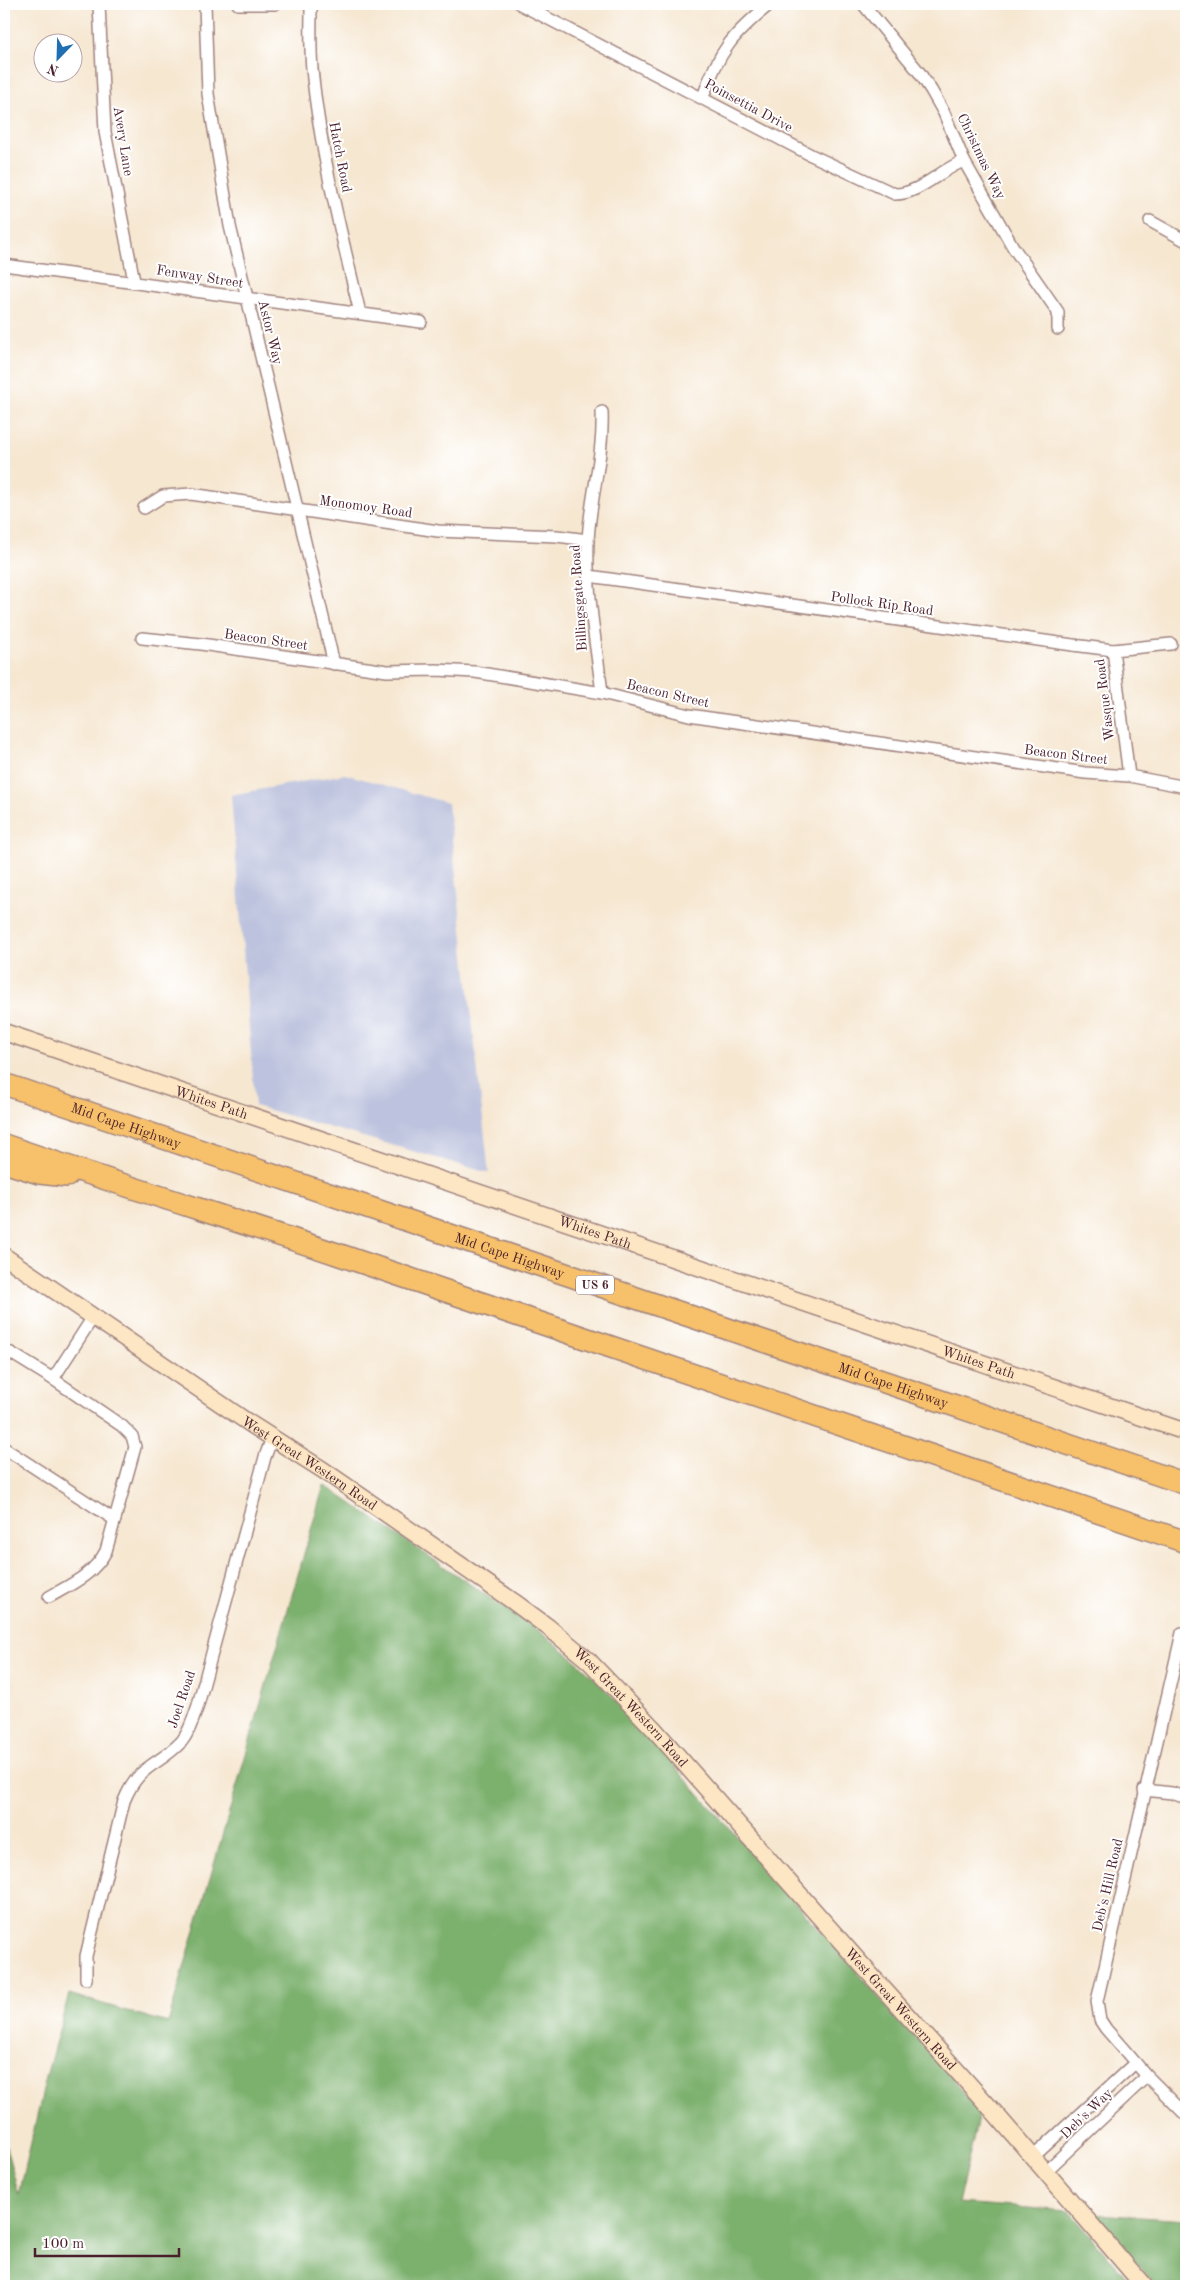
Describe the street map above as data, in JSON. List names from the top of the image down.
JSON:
{
  "streets": {
    "highway": ["Mid Cape Highway", "US 6"],
    "street": [
      "Poinsettia Drive",
      "Avery Lane",
      "Christmas Way",
      "Hatch Road",
      "Fenway Street",
      "Astor Way",
      "Monomoy Road",
      "Billingsgate Road",
      "Pollock Rip Road",
      "Beacon Street",
      "Wasque Road",
      "Whites Path",
      "West Great Western Road",
      "Joel Road",
      "Deb's Hill Road",
      "Deb's Way"
    ]
  },
  "crossings": [
    ["Poinsettia Drive", "Christmas Way"],
    ["Avery Lane", "Fenway Street"],
    ["Hatch Road", "Fenway Street"],
    ["Fenway Street", "Astor Way"],
    ["Astor Way", "Monomoy Road"],
    ["Astor Way", "Beacon Street"],
    ["Monomoy Road", "Billingsgate Road"],
    ["Billingsgate Road", "Pollock Rip Road"],
    ["Billingsgate Road", "Beacon Street"],
    ["Pollock Rip Road", "Wasque Road"],
    ["Beacon Street", "Wasque Road"],
    ["West Great Western Road", "Joel Road"],
    ["West Great Western Road", "Deb's Way"],
    ["Deb's Hill Road", "Deb's Way"]
  ],
  "scale_bar": "100 m",
  "north": "bottom left"
}
